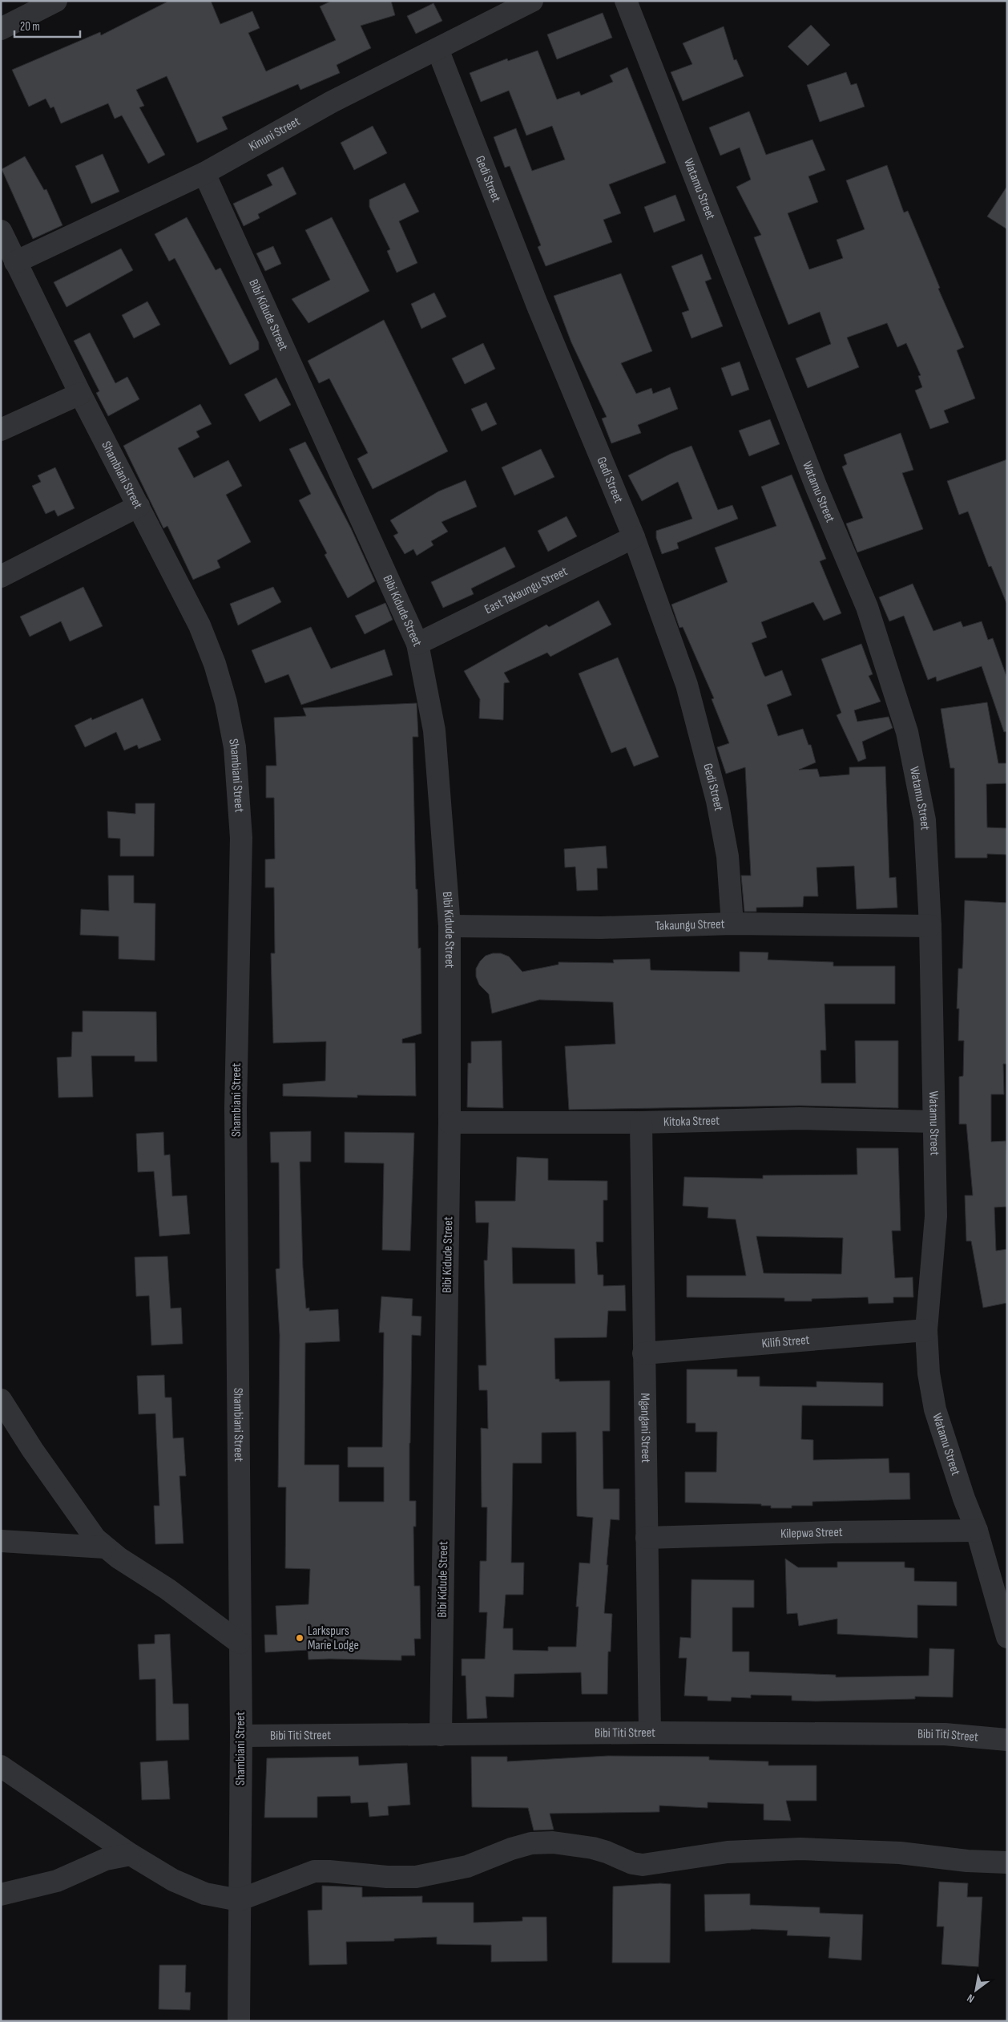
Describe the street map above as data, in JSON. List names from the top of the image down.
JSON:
{
  "streets": {
    "street": [
      "Kinuni Street",
      "Gedi Street",
      "Watamu Street",
      "Bibi Kidude Street",
      "Shambiani Street",
      "East Takaungu Street",
      "Takaungu Street",
      "Kitoka Street",
      "Kilifi Street",
      "Mgangani Street",
      "Kilepwa Street",
      "Bibi Titi Street"
    ]
  },
  "crossings": [
    ["Kinuni Street", "Gedi Street"],
    ["Kinuni Street", "Bibi Kidude Street"],
    ["Kinuni Street", "Shambiani Street"],
    ["Gedi Street", "East Takaungu Street"],
    ["Gedi Street", "Takaungu Street"],
    ["Watamu Street", "Takaungu Street"],
    ["Watamu Street", "Kitoka Street"],
    ["Watamu Street", "Kilifi Street"],
    ["Watamu Street", "Kilepwa Street"],
    ["Bibi Kidude Street", "East Takaungu Street"],
    ["Bibi Kidude Street", "Takaungu Street"],
    ["Bibi Kidude Street", "Kitoka Street"],
    ["Bibi Kidude Street", "Bibi Titi Street"],
    ["Shambiani Street", "Bibi Titi Street"],
    ["Kitoka Street", "Mgangani Street"],
    ["Kilifi Street", "Mgangani Street"],
    ["Mgangani Street", "Kilepwa Street"],
    ["Mgangani Street", "Bibi Titi Street"]
  ],
  "places": ["Larkspurs Marie Lodge"],
  "scale_bar": "20 m",
  "north": "bottom left"
}
